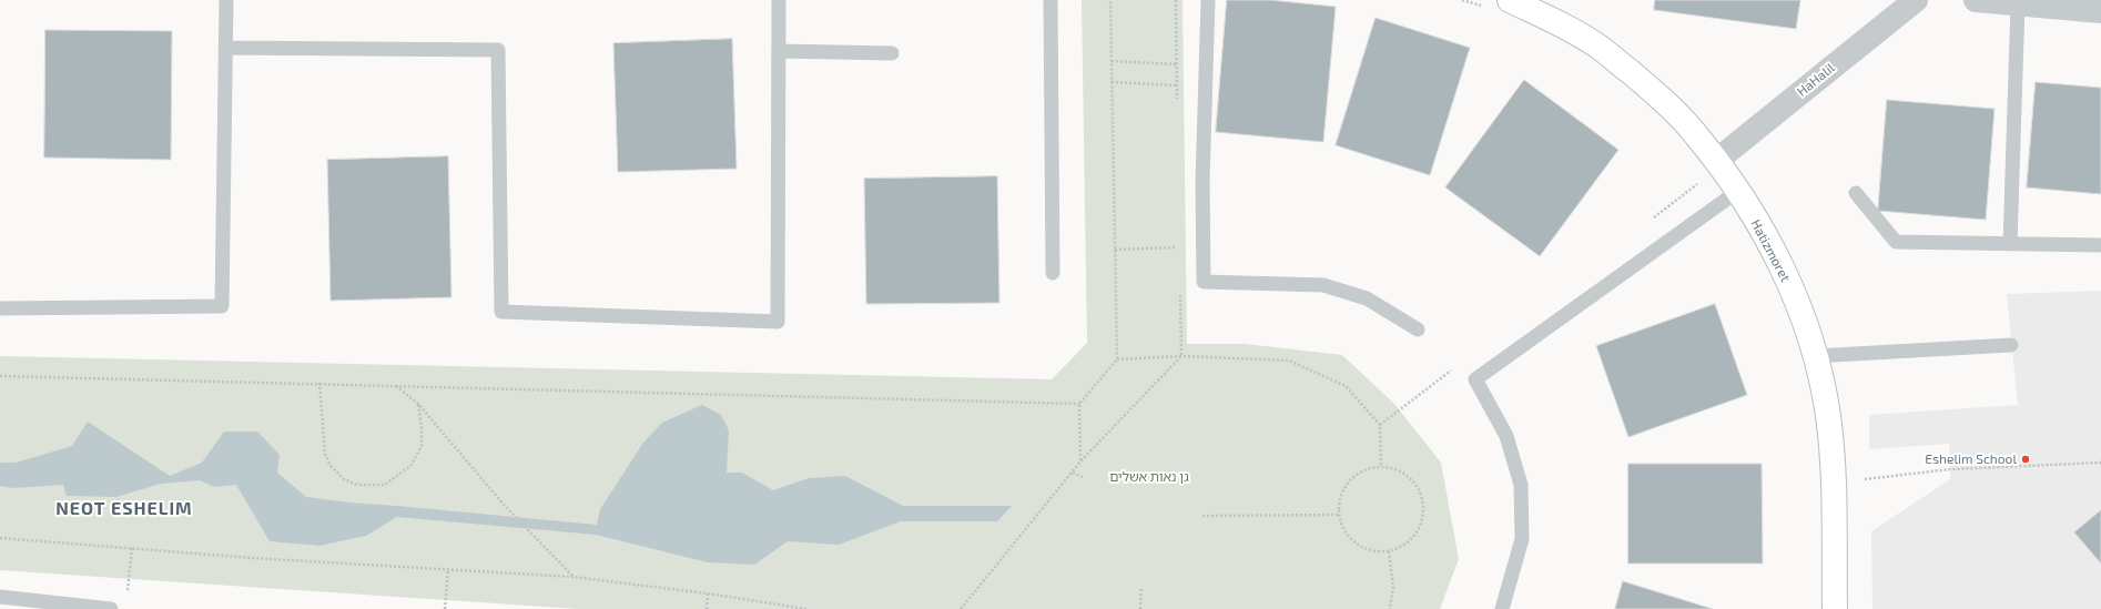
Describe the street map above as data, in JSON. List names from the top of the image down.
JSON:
{
  "streets": {
    "street": ["HaHalil", "Hatizmoret"]
  },
  "crossings": [
    ["HaHalil", "Hatizmoret"]
  ],
  "districts": ["NEOT ESHELIM"],
  "parks": ["גן נאות אשלים"],
  "places": ["Eshelim School"]
}
